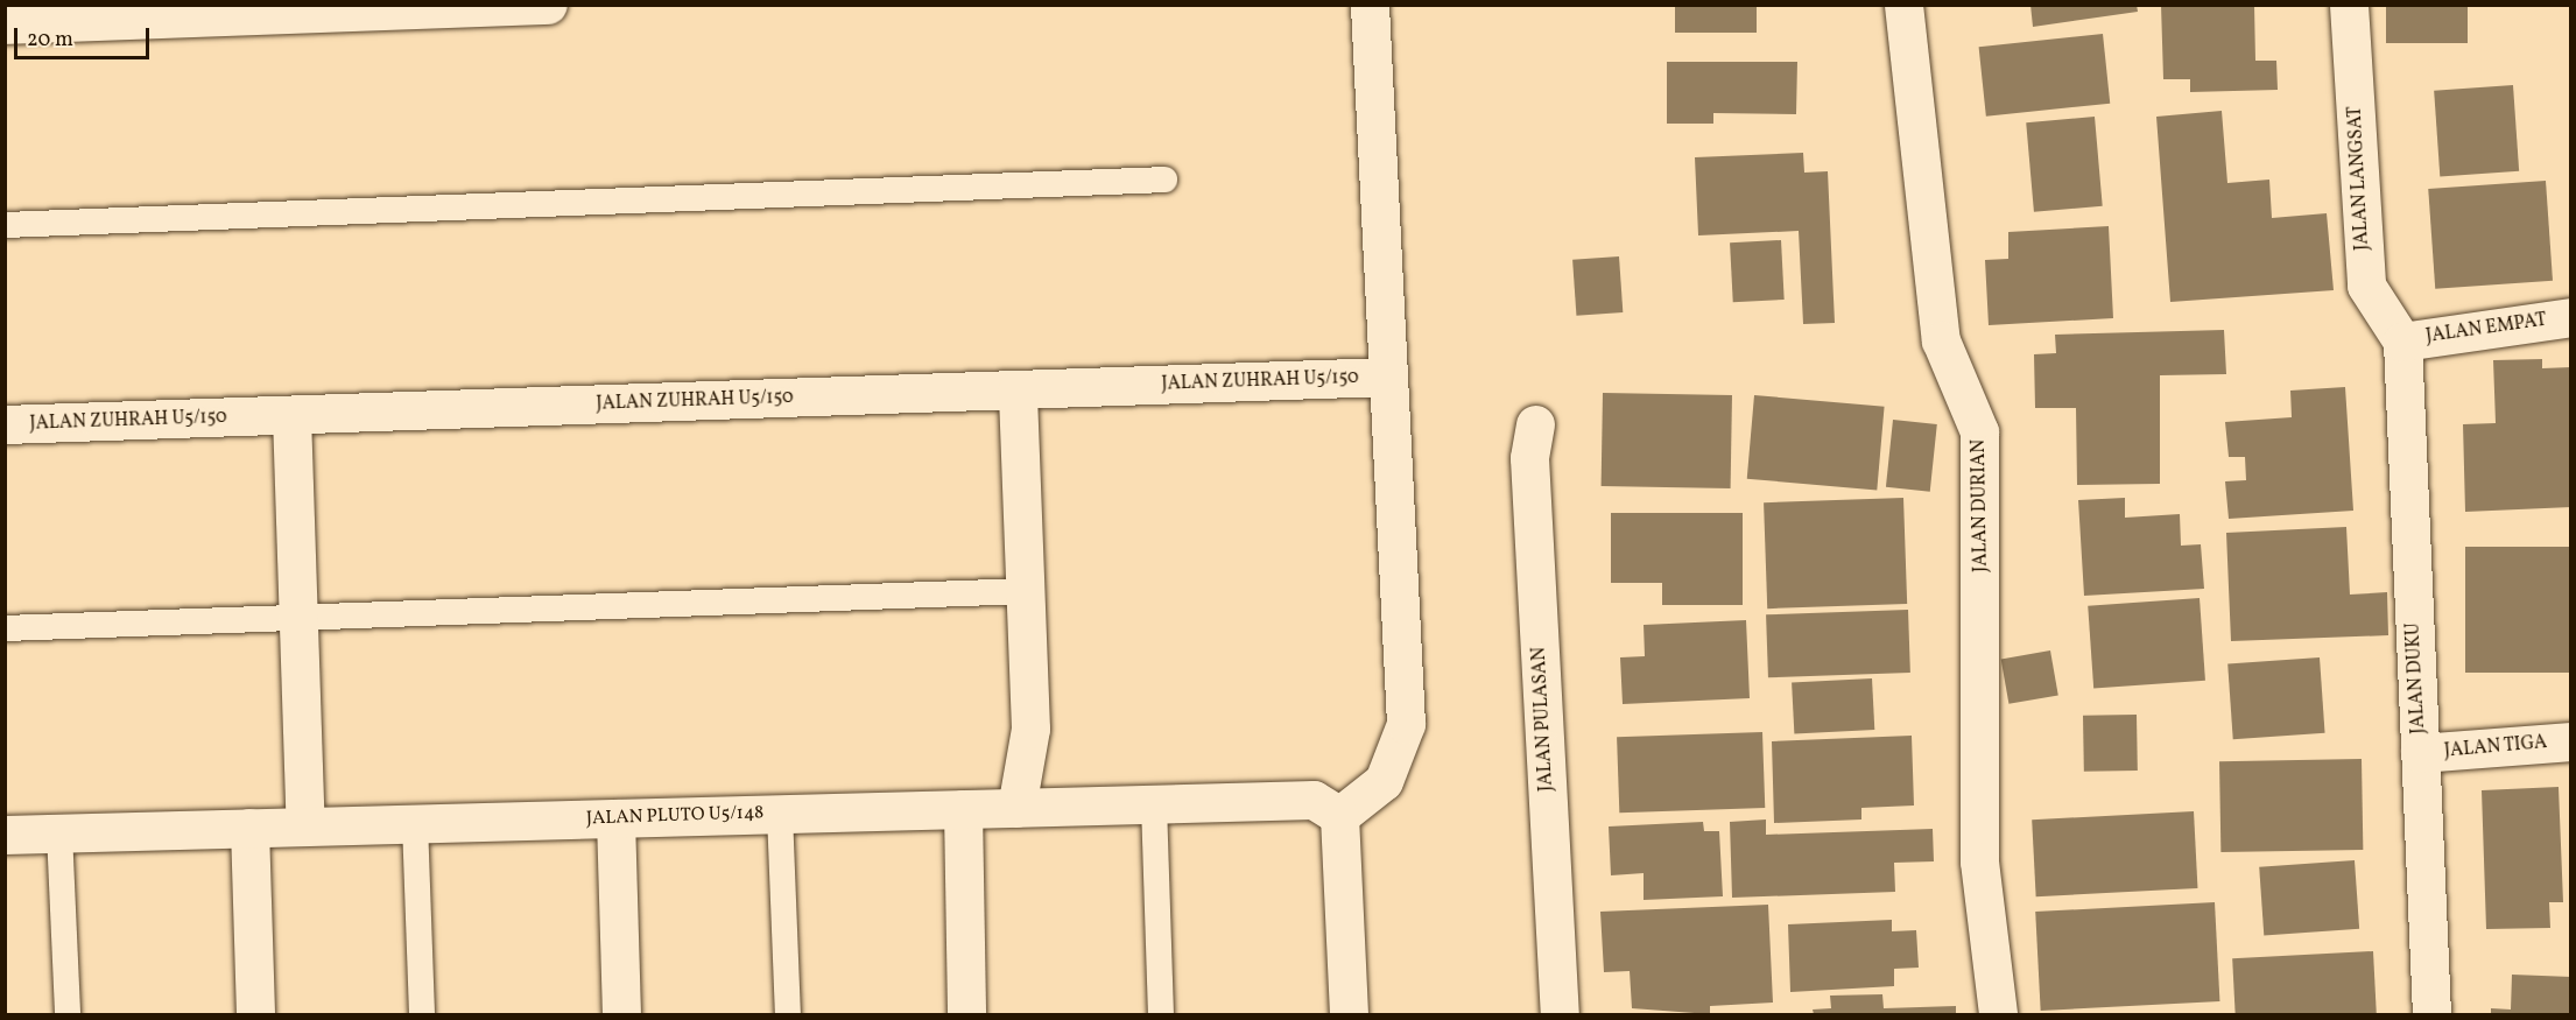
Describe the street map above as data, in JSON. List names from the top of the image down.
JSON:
{
  "streets": {
    "street": [
      "JALAN LANGSAT",
      "JALAN EMPAT",
      "JALAN ZUHRAH U5/150",
      "JALAN DURIAN",
      "JALAN DUKU",
      "JALAN PULASAN",
      "JALAN TIGA",
      "JALAN PLUTO U5/148"
    ]
  },
  "crossings": [
    ["JALAN LANGSAT", "JALAN EMPAT"],
    ["JALAN LANGSAT", "JALAN DUKU"],
    ["JALAN EMPAT", "JALAN DUKU"],
    ["JALAN DUKU", "JALAN TIGA"]
  ],
  "scale_bar": "20 m"
}
